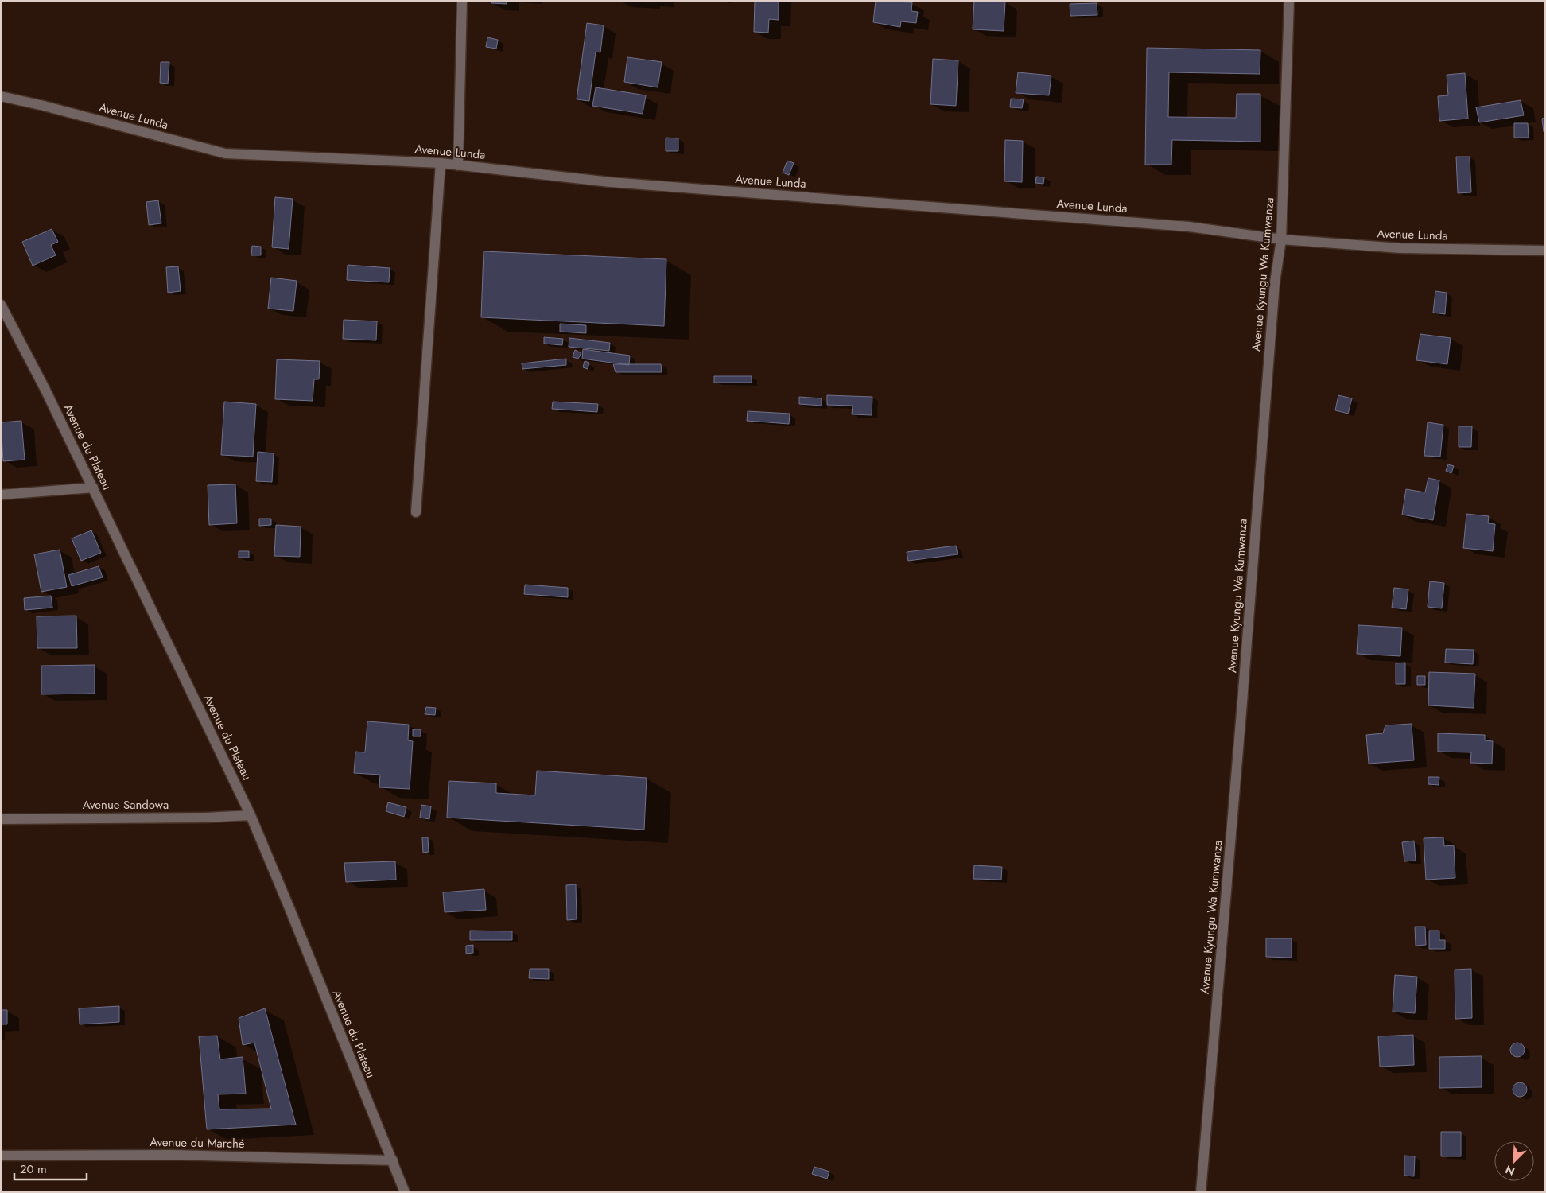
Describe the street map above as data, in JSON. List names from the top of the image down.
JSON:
{
  "streets": {
    "street": [
      "Avenue Lunda",
      "Avenue Kyungu Wa Kumwanza",
      "Avenue du Plateau",
      "Avenue Sandowa",
      "Avenue du Marché"
    ]
  },
  "crossings": [
    ["Avenue Lunda", "Avenue Kyungu Wa Kumwanza"],
    ["Avenue du Plateau", "Avenue Sandowa"],
    ["Avenue du Plateau", "Avenue du Marché"]
  ],
  "scale_bar": "20 m",
  "north": "bottom left"
}
